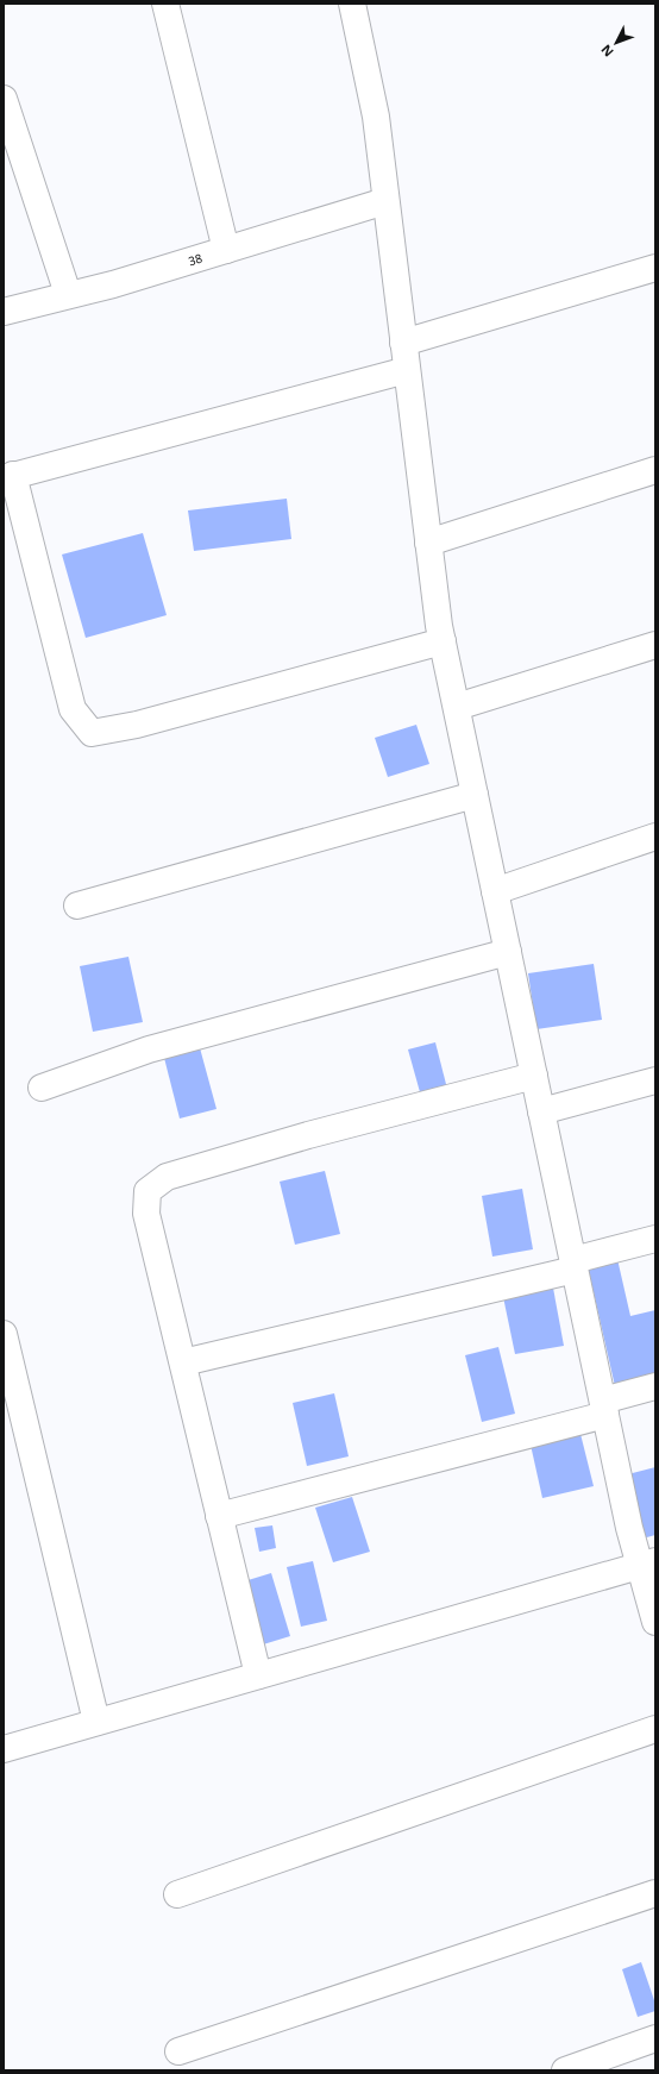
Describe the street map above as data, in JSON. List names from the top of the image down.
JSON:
{
  "streets": {
    "street": ["38"]
  },
  "north": "bottom left"
}
